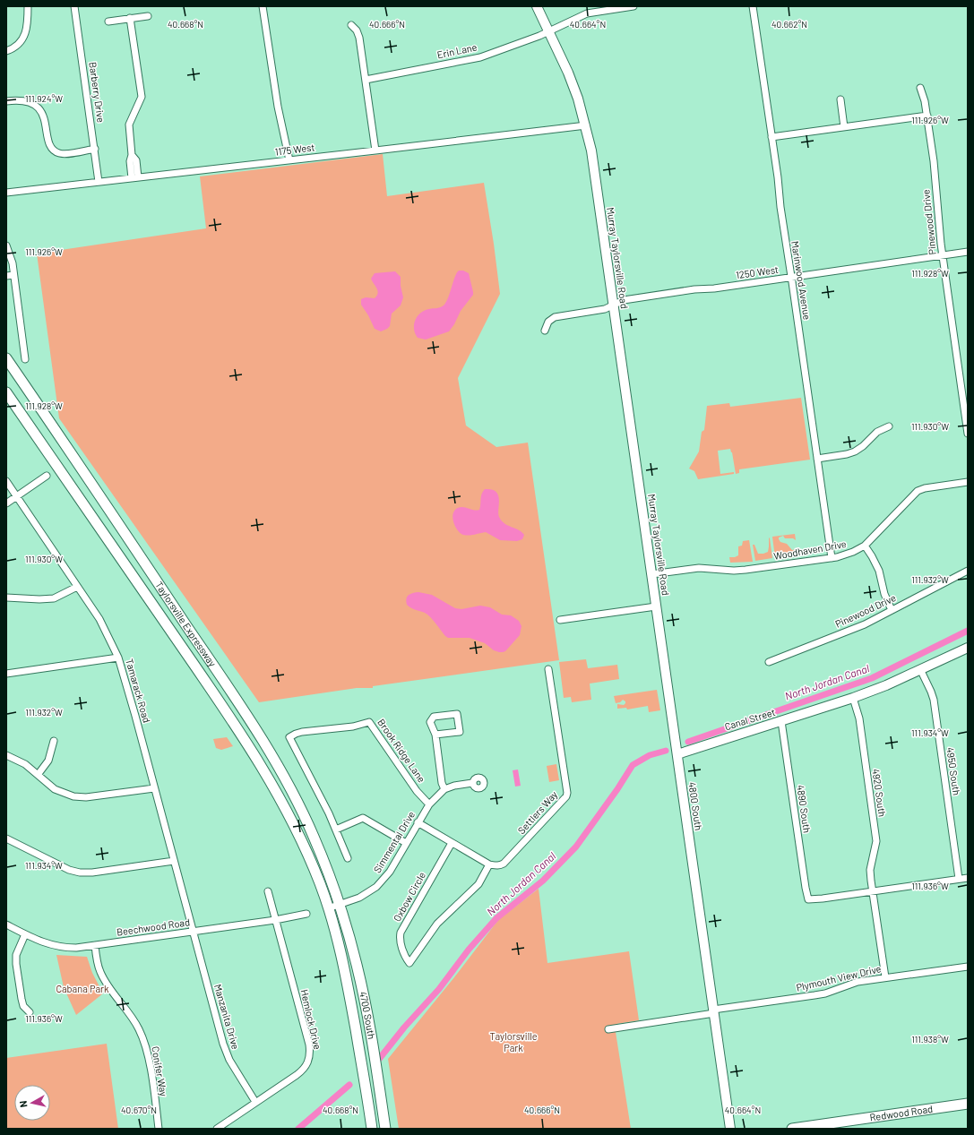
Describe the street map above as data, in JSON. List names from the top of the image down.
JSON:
{
  "streets": {
    "main road": ["Taylorsville Expressway", "4700 South", "Redwood Road"],
    "street": [
      "Erin Lane",
      "Barberry Drive",
      "1175 West",
      "Pinewood Drive",
      "Murray Taylorsville Road",
      "1250 West",
      "Marinwood Avenue",
      "Woodhaven Drive",
      "Tamarack Road",
      "Canal Street",
      "Brook Ridge Lane",
      "4950 South",
      "4920 South",
      "4800 South",
      "4890 South",
      "Settlers Way",
      "Simmental Drive",
      "Oxbow Circle",
      "Beechwood Road",
      "Plymouth View Drive",
      "Manzanita Drive",
      "Hemlock Drive",
      "Conifer Way"
    ]
  },
  "crossings": [
    ["Erin Lane", "Murray Taylorsville Road"],
    ["Barberry Drive", "1175 West"],
    ["1175 West", "Murray Taylorsville Road"],
    ["Pinewood Drive", "1250 West"],
    ["Murray Taylorsville Road", "1250 West"],
    ["Murray Taylorsville Road", "Woodhaven Drive"],
    ["Murray Taylorsville Road", "4800 South"],
    ["1250 West", "Marinwood Avenue"],
    ["Marinwood Avenue", "Woodhaven Drive"],
    ["Taylorsville Expressway", "Simmental Drive"],
    ["Taylorsville Expressway", "4700 South"],
    ["Tamarack Road", "Beechwood Road"],
    ["Tamarack Road", "Manzanita Drive"],
    ["Canal Street", "4950 South"],
    ["Canal Street", "4920 South"],
    ["Canal Street", "4800 South"],
    ["Canal Street", "4890 South"],
    ["Brook Ridge Lane", "Simmental Drive"],
    ["4920 South", "4890 South"],
    ["4920 South", "Plymouth View Drive"],
    ["4800 South", "Plymouth View Drive"],
    ["Settlers Way", "Oxbow Circle"],
    ["Simmental Drive", "4700 South"],
    ["Beechwood Road", "Manzanita Drive"],
    ["Beechwood Road", "Hemlock Drive"],
    ["Beechwood Road", "Conifer Way"],
    ["Manzanita Drive", "Hemlock Drive"]
  ],
  "water": ["North Jordan Canal"],
  "parks": ["Cabana Park", "Taylorsville Park"],
  "north": "left",
  "coordinates": [
    "40.668°N",
    "40.666°N",
    "40.664°N",
    "40.662°N",
    "111.924°W",
    "111.926°W",
    "111.928°W",
    "111.930°W",
    "111.932°W",
    "111.934°W",
    "111.936°W",
    "111.938°W",
    "40.670°N"
  ]
}
